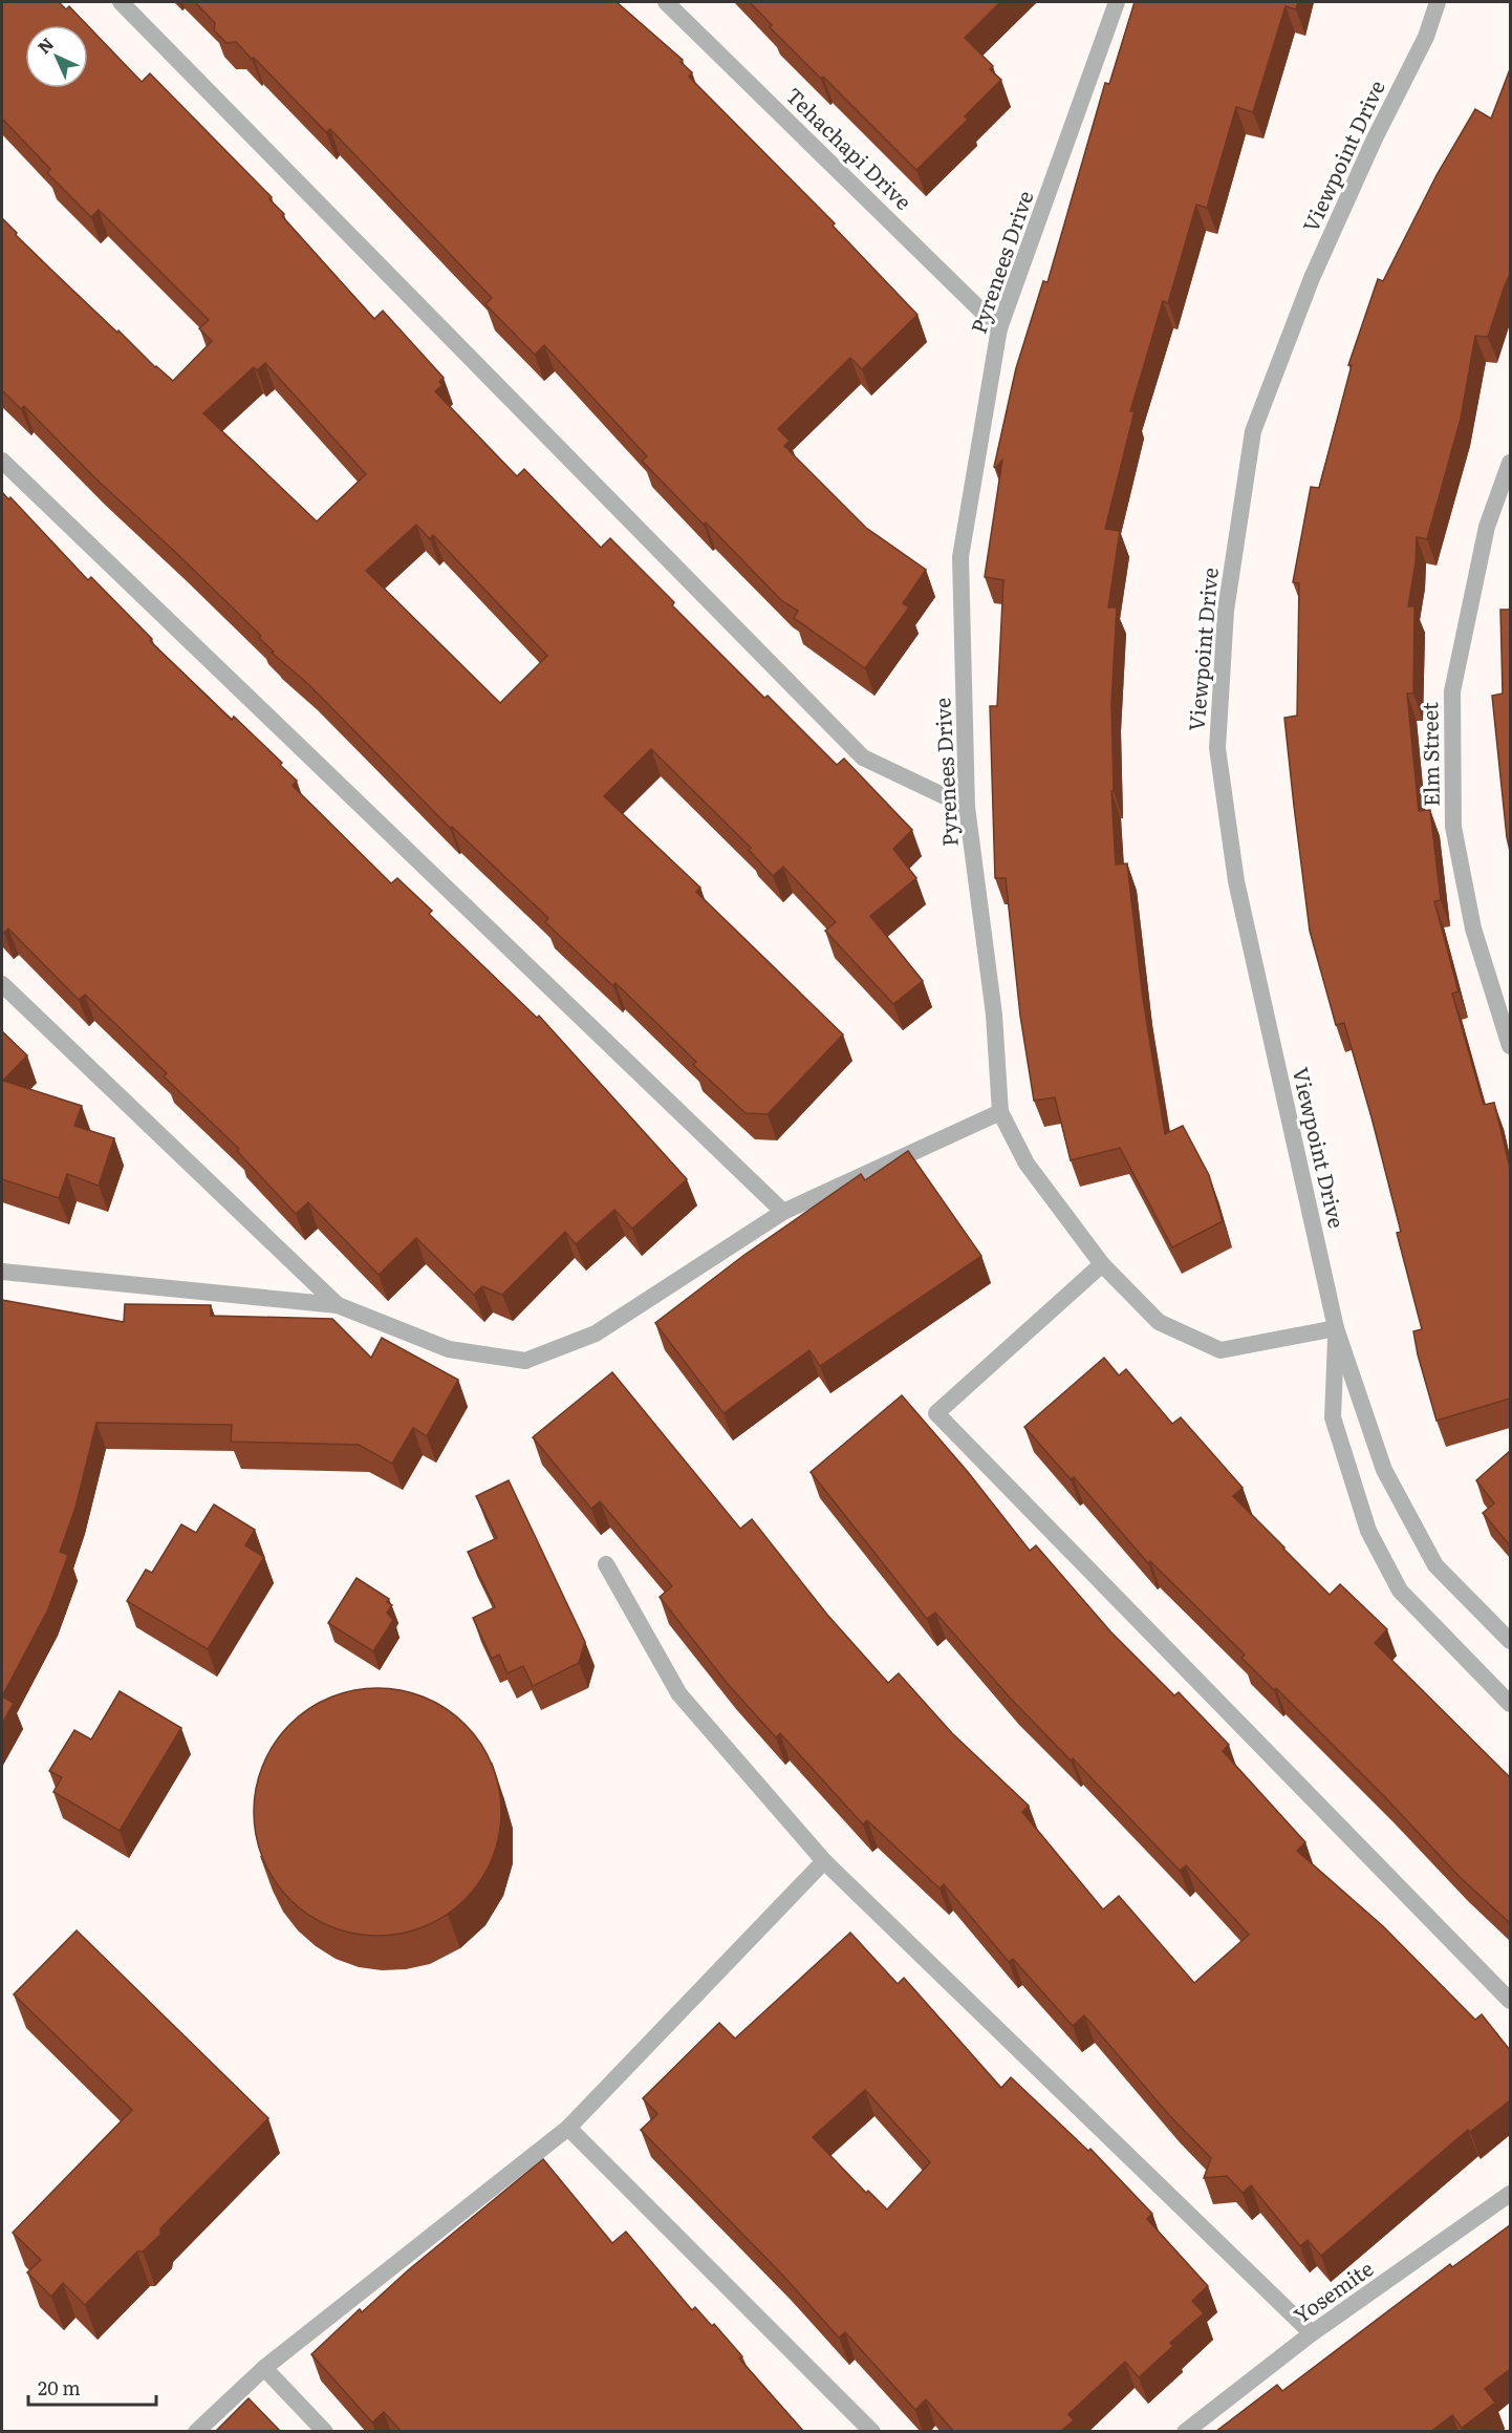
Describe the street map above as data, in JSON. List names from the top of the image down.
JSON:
{
  "streets": {
    "street": [
      "Tehachapi Drive",
      "Viewpoint Drive",
      "Pyrenees Drive",
      "Elm Street",
      "Yosemite"
    ]
  },
  "crossings": [
    ["Tehachapi Drive", "Pyrenees Drive"],
    ["Viewpoint Drive", "Pyrenees Drive"]
  ],
  "scale_bar": "20 m",
  "north": "top left"
}
